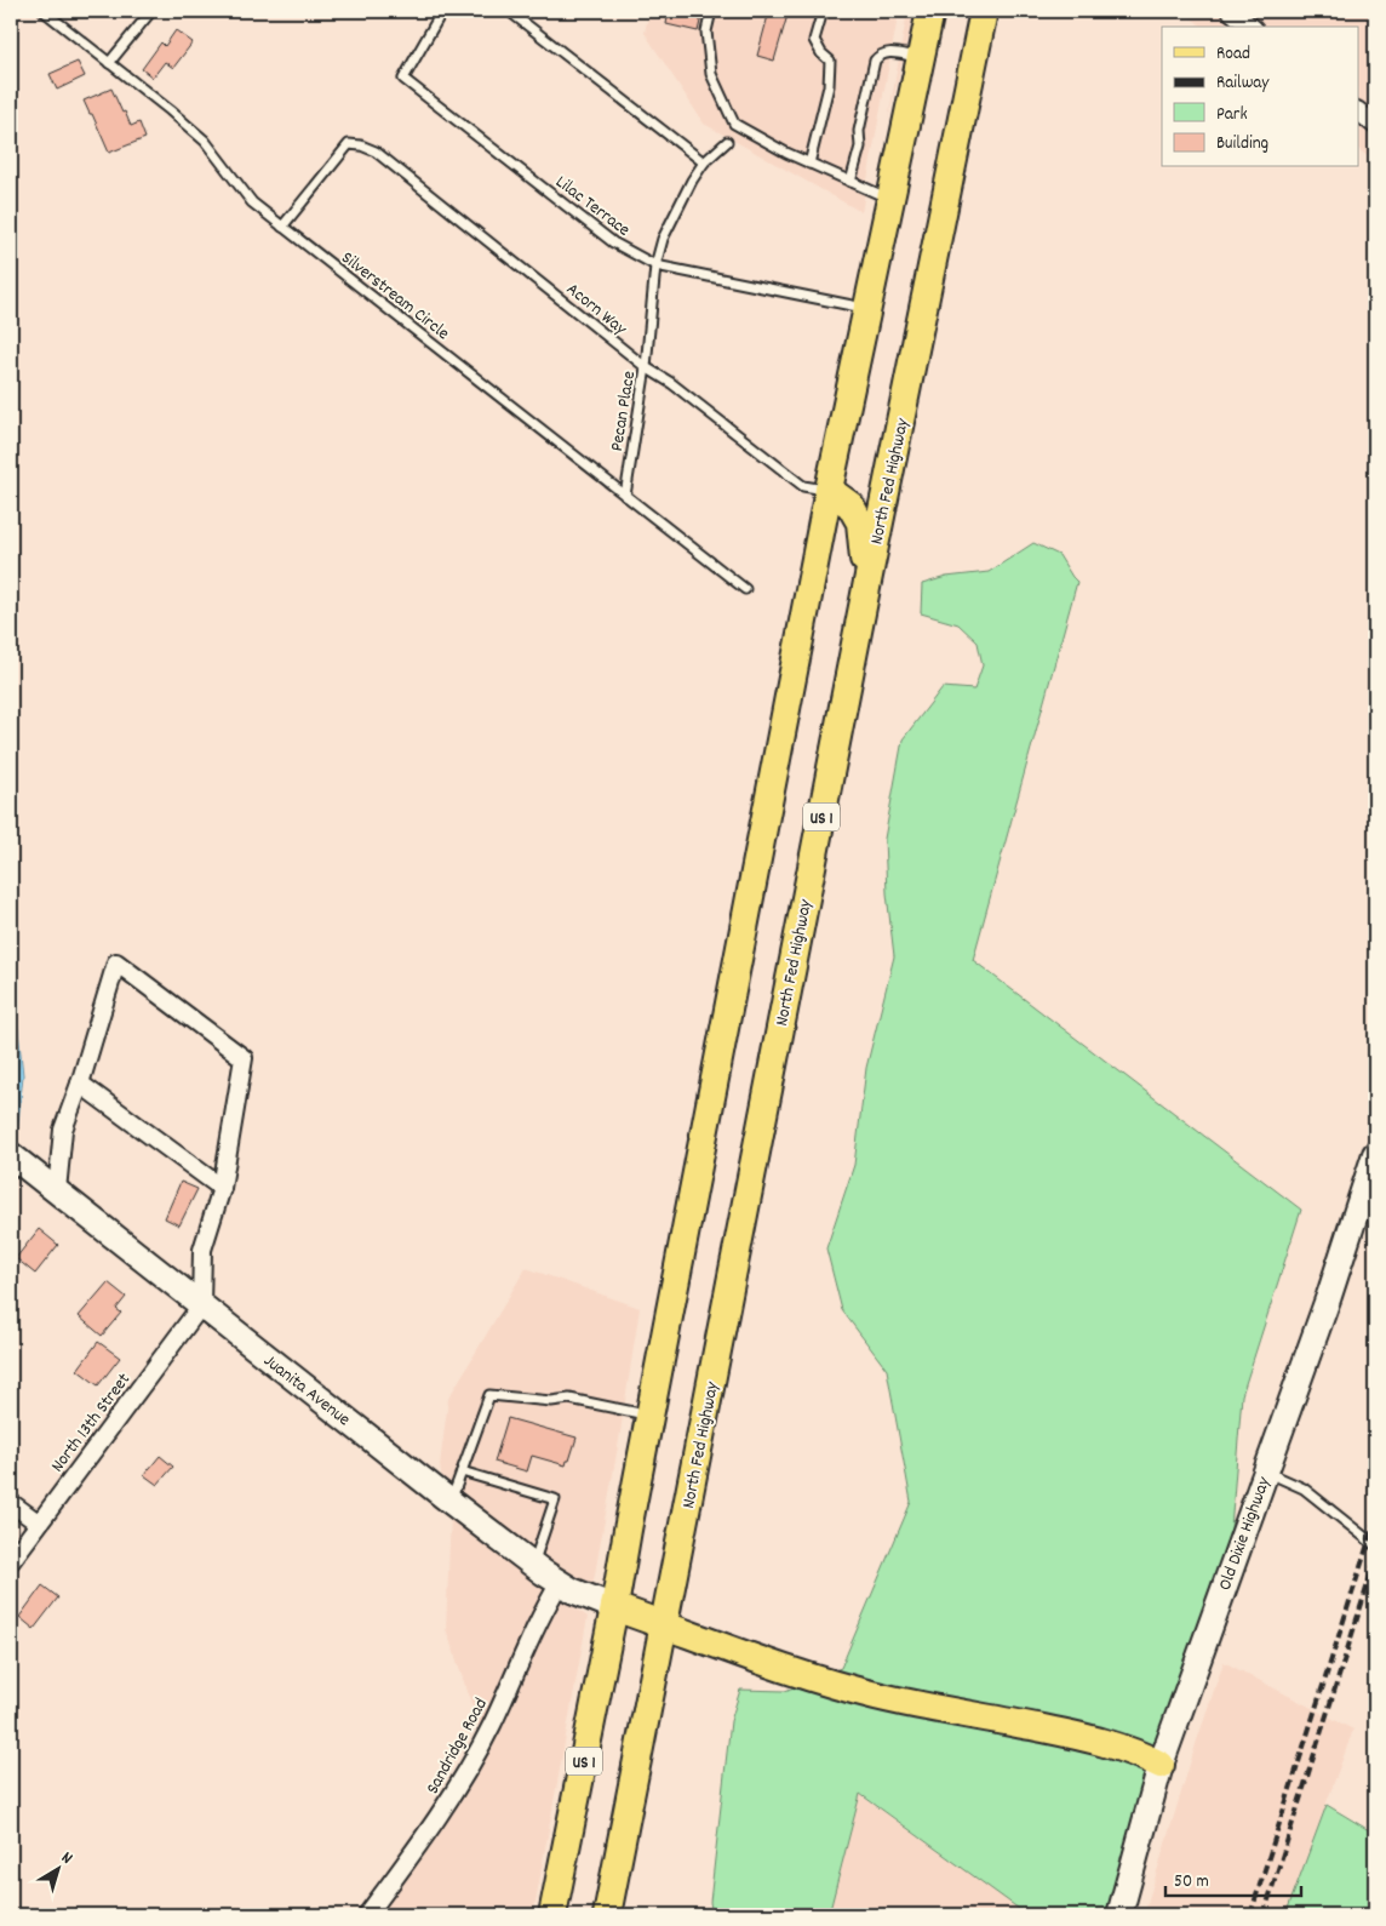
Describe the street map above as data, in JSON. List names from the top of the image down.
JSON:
{
  "streets": {
    "main road": ["North Fed Highway", "US 1"],
    "street": [
      "Juanita Avenue",
      "North 13th Street",
      "Old Dixie Highway",
      "Sandridge Road"
    ],
    "lane": [
      "Lilac Terrace",
      "Silverstream Circle",
      "Acorn Way",
      "Pecan Place"
    ]
  },
  "crossings": [
    ["Lilac Terrace", "Pecan Place"],
    ["Lilac Terrace", "US 1"],
    ["Silverstream Circle", "Acorn Way"],
    ["Silverstream Circle", "Pecan Place"],
    ["Acorn Way", "Pecan Place"],
    ["Acorn Way", "US 1"],
    ["US 1", "Juanita Avenue"],
    ["Juanita Avenue", "North 13th Street"],
    ["Juanita Avenue", "Sandridge Road"]
  ],
  "legend": [
    "Road",
    "Railway",
    "Park",
    "Building"
  ],
  "scale_bar": "50 m",
  "north": "top right"
}
